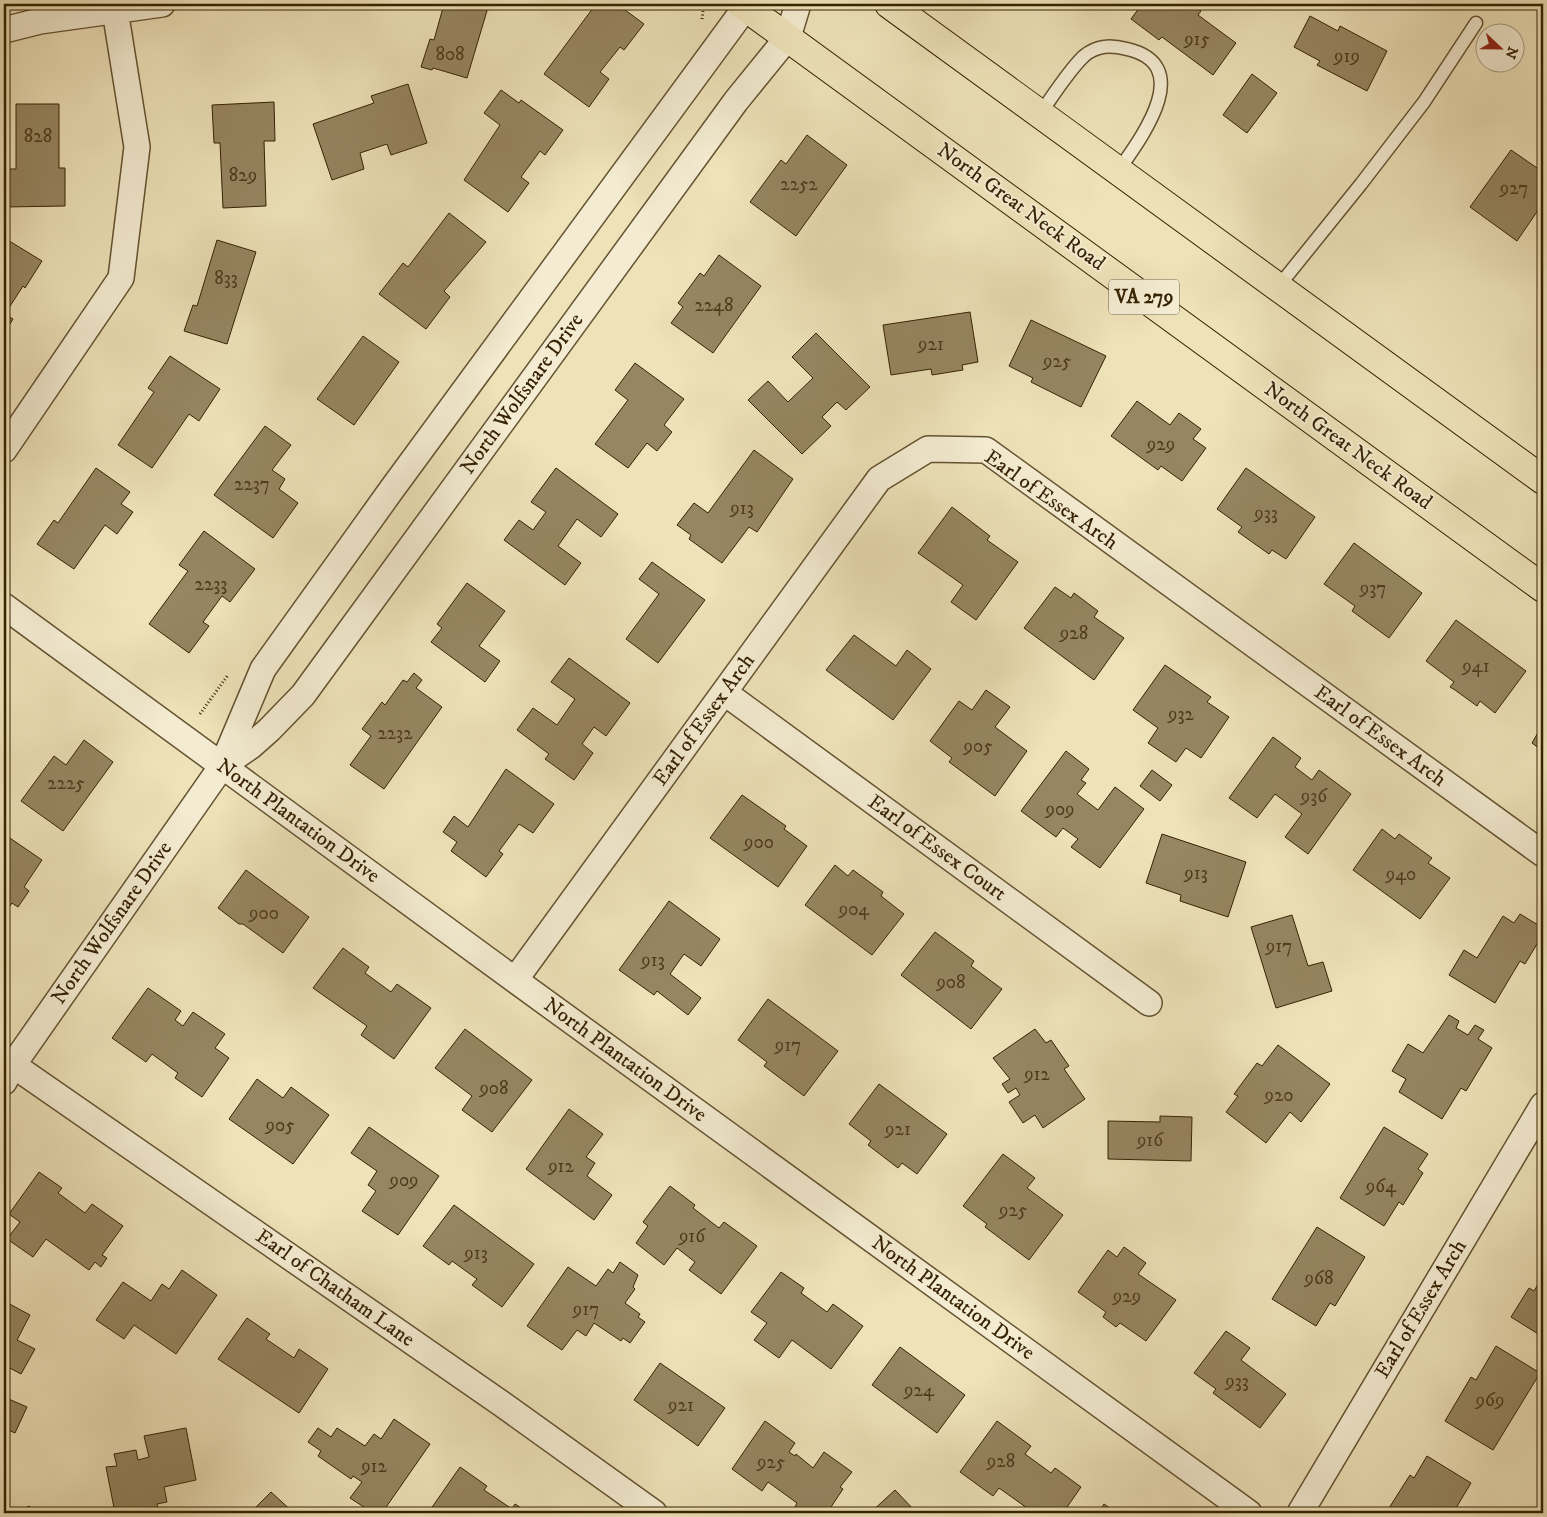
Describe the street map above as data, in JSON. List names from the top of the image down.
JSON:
{
  "streets": {
    "main road": ["North Great Neck Road", "VA 279"],
    "street": [
      "North Wolfsnare Drive",
      "Earl of Essex Arch",
      "North Plantation Drive",
      "Earl of Essex Court",
      "Earl of Chatham Lane"
    ]
  },
  "crossings": [
    ["North Great Neck Road", "North Wolfsnare Drive"],
    ["North Wolfsnare Drive", "North Plantation Drive"],
    ["North Wolfsnare Drive", "Earl of Chatham Lane"],
    ["Earl of Essex Arch", "North Plantation Drive"],
    ["Earl of Essex Arch", "Earl of Essex Court"]
  ],
  "house_numbers": [
    "915",
    "808",
    "919",
    "828",
    "829",
    "2252",
    "927",
    "833",
    "2248",
    "921",
    "925",
    "929",
    "2237",
    "913",
    "933",
    "2233",
    "937",
    "928",
    "941",
    "932",
    "2232",
    "905",
    "2225",
    "936",
    "909",
    "900",
    "913",
    "940",
    "904",
    "900",
    "917",
    "913",
    "908",
    "917",
    "912",
    "908",
    "920",
    "905",
    "921",
    "916",
    "912",
    "909",
    "964",
    "925",
    "916",
    "913",
    "968",
    "929",
    "917",
    "933",
    "924",
    "969",
    "921",
    "928",
    "925",
    "912"
  ],
  "north": "right"
}
